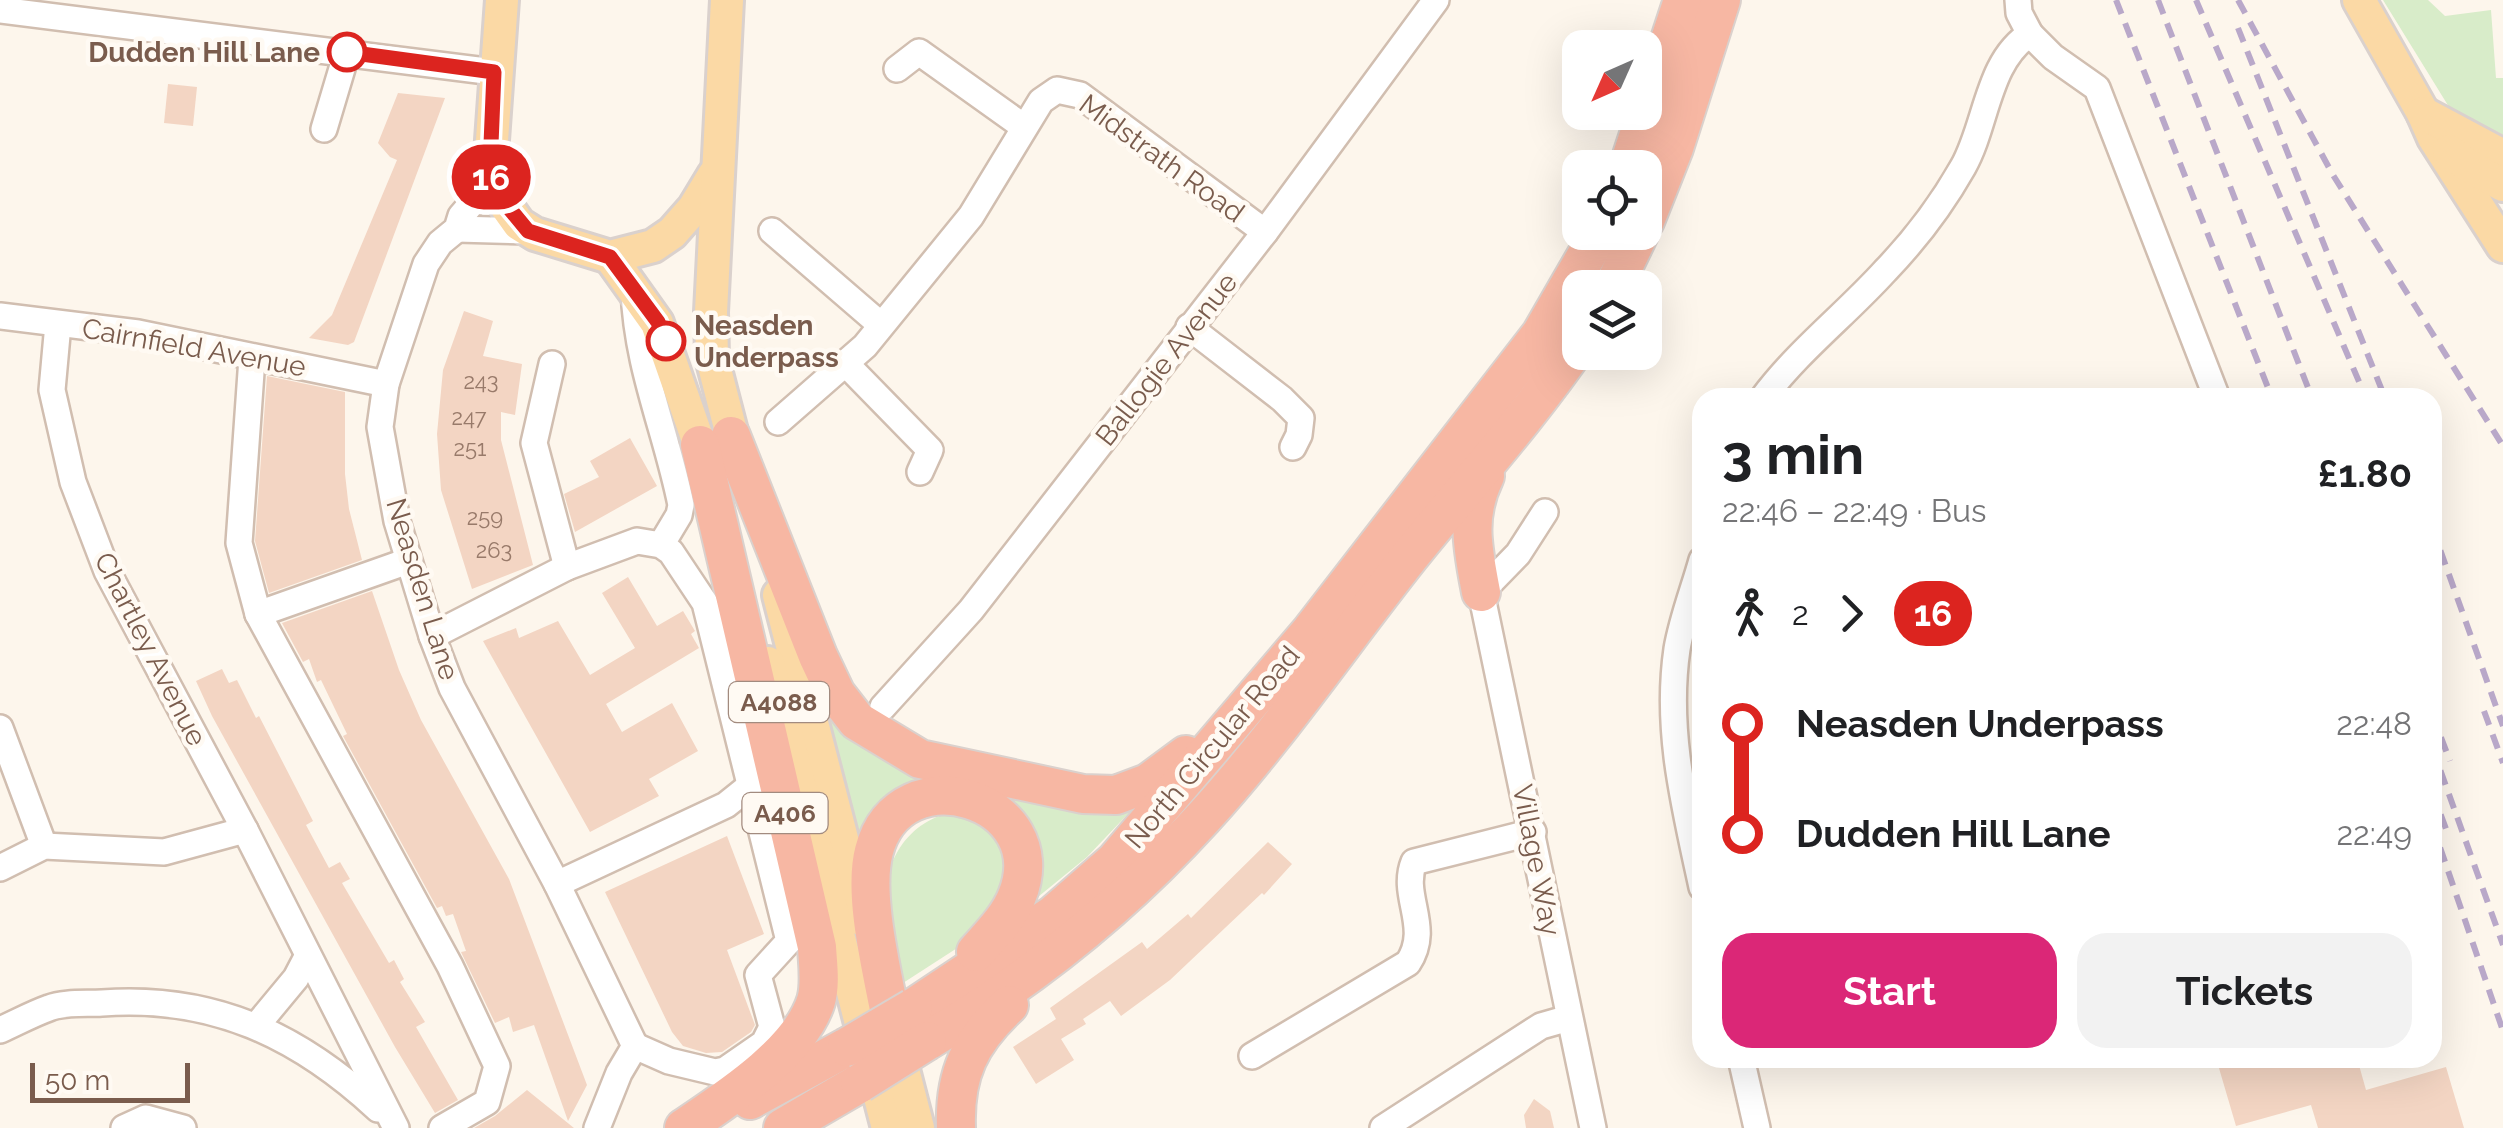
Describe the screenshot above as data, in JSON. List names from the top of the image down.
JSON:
{
  "streets": {
    "highway": ["North Circular Road", "A406"],
    "main road": ["A4088"],
    "street": [
      "Midstrath Road",
      "Cairnfield Avenue",
      "Ballogie Avenue",
      "Neasden Lane",
      "Chartley Avenue",
      "Village Way"
    ]
  },
  "crossings": [
    ["Midstrath Road", "Ballogie Avenue"],
    ["Cairnfield Avenue", "Neasden Lane"],
    ["Cairnfield Avenue", "Chartley Avenue"],
    ["A4088", "North Circular Road"],
    ["A4088", "A406"]
  ],
  "places": ["Dudden Hill Lane", "Neasden Underpass"],
  "lines": ["bus line 16"],
  "house_numbers": [
    "243",
    "247",
    "251",
    "259",
    "263"
  ],
  "scale_bar": "50 m",
  "north": "bottom left",
  "page": {
    "on_map": "16",
    "heading": ["3 min", "22:46 – 22:49 · Bus", "£1.80"],
    "legs": ["2", "16"],
    "list": [
      {
        "name": "Neasden Underpass",
        "value": "22:48"
      },
      {
        "name": "Dudden Hill Lane",
        "value": "22:49"
      }
    ],
    "buttons": ["Start", "Tickets"],
    "scale": "50 m"
  }
}
